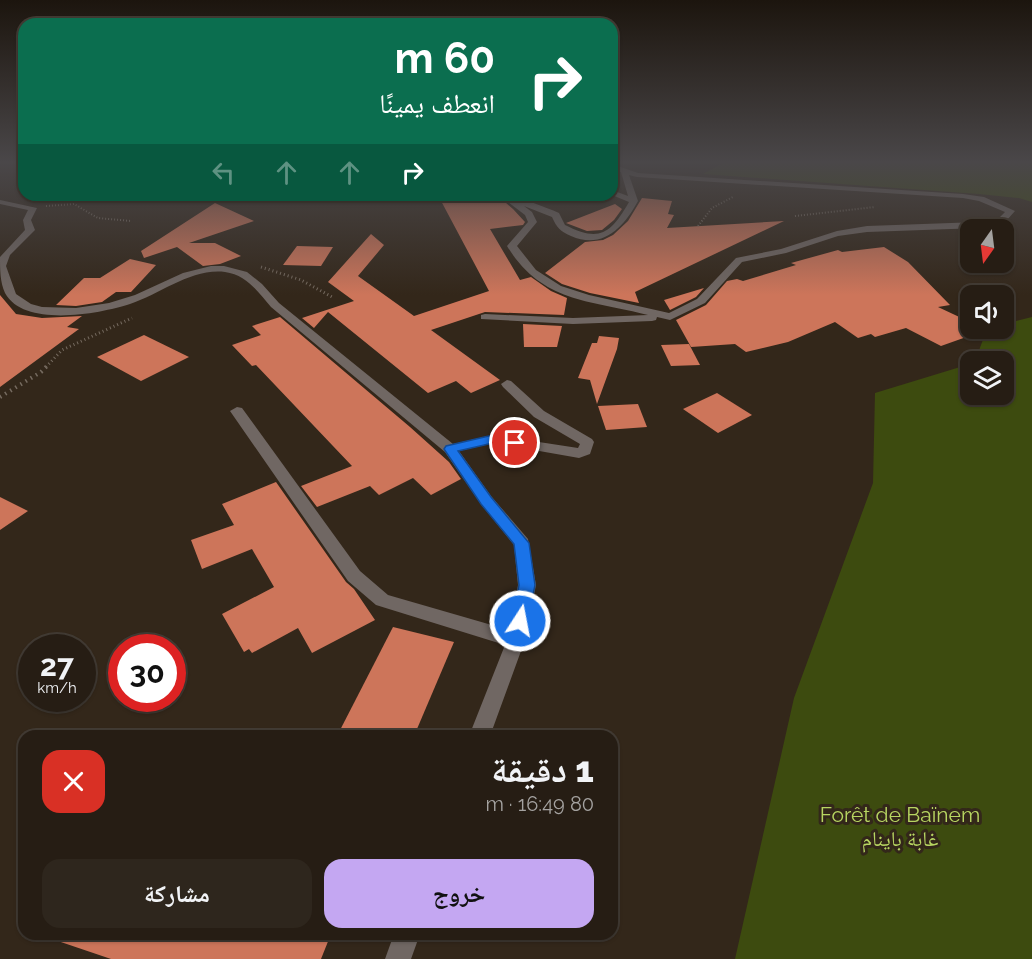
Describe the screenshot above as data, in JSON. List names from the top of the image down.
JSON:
{
  "parks": ["Forêt de Baïnem غابة باينام"],
  "north": "bottom",
  "page": {
    "turn": ["60 m", "انعطف يمينًا"],
    "speed": "27 km/h",
    "limit": "30",
    "heading": ["1 دقيقة", "80 m · 16:49"],
    "buttons": ["خروج", "مشاركة"]
  }
}
